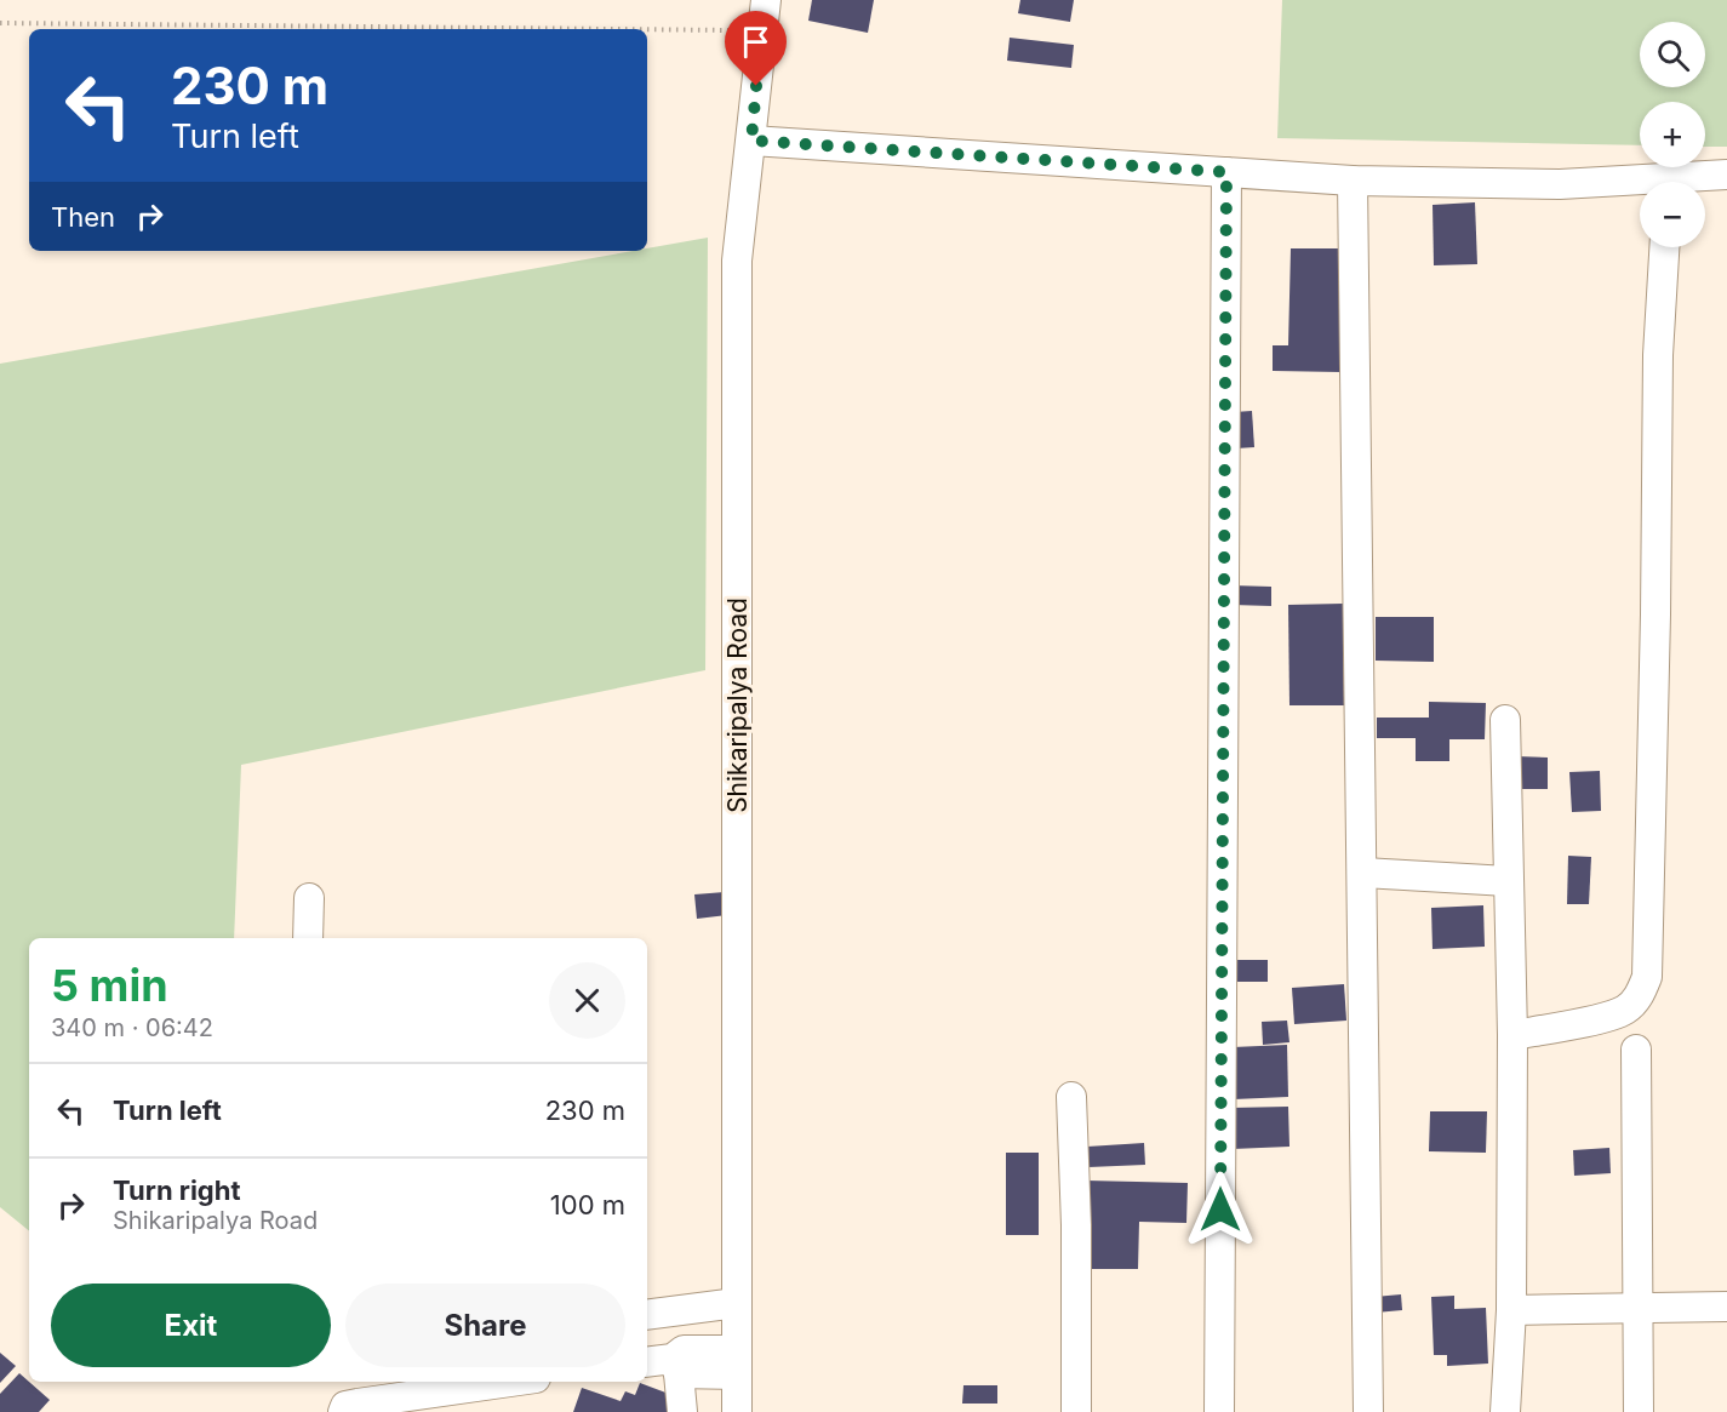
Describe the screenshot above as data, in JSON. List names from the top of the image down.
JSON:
{
  "streets": {
    "street": ["Shikaripalya Road"]
  },
  "page": {
    "map_buttons": ["+", "−"],
    "turn": ["230 m", "Turn left"],
    "then": "Then",
    "heading": ["5 min", "340 m · 06:42"],
    "list": [
      {
        "name": "Turn left",
        "value": "230 m"
      },
      {
        "name": "Turn right",
        "note": "Shikaripalya Road",
        "value": "100 m"
      }
    ],
    "buttons": ["Exit", "Share"]
  }
}
